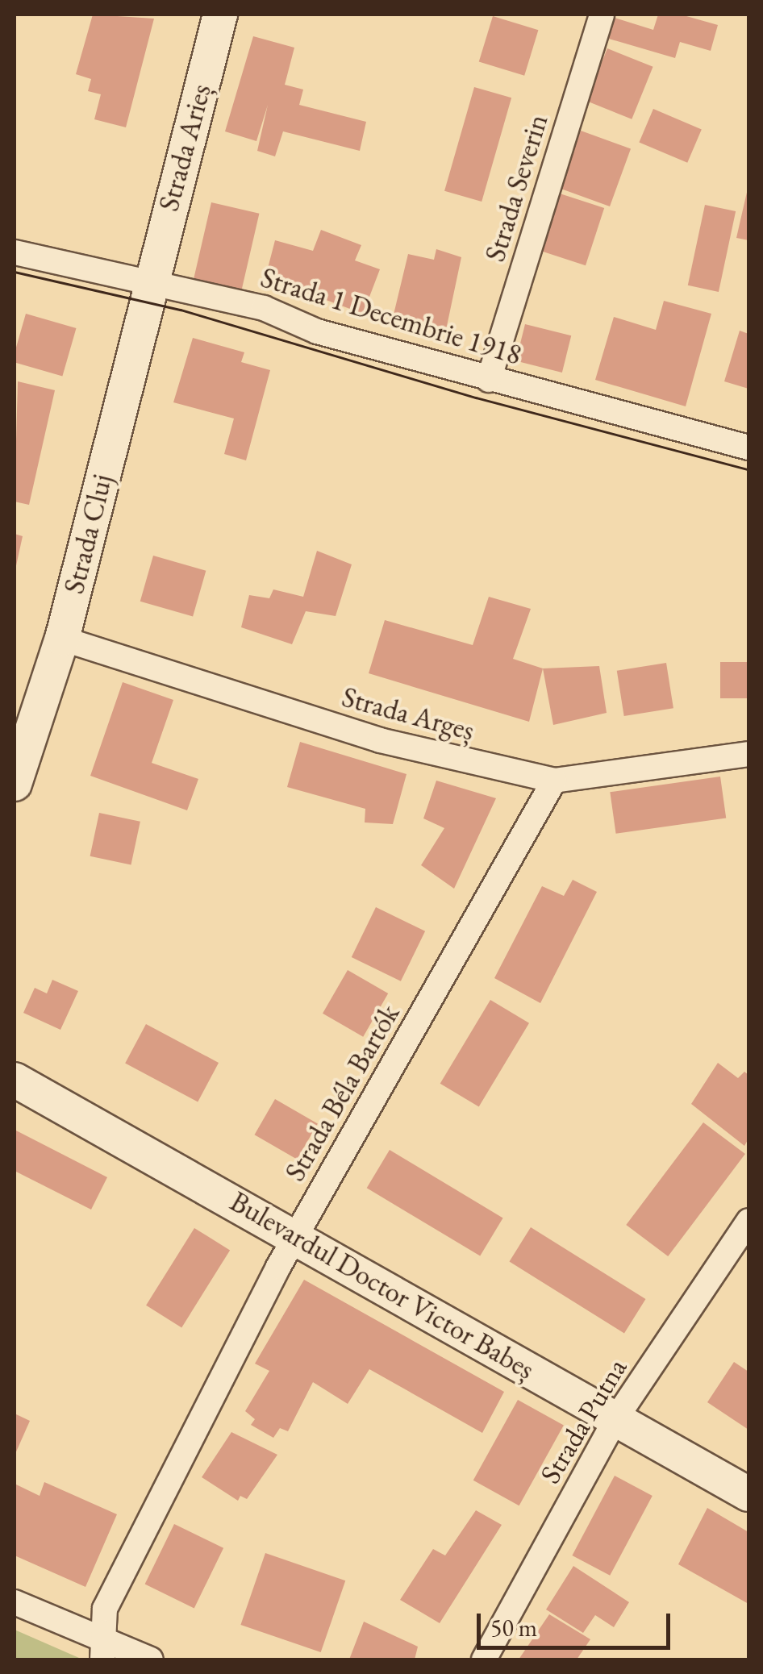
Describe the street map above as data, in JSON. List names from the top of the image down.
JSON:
{
  "streets": {
    "street": [
      "Strada Arieș",
      "Strada Severin",
      "Strada 1 Decembrie 1918",
      "Strada Cluj",
      "Strada Argeș",
      "Strada Béla Bartók",
      "Bulevardul Doctor Victor Babeș",
      "Strada Putna"
    ]
  },
  "crossings": [
    ["Strada Arieș", "Strada 1 Decembrie 1918"],
    ["Strada Arieș", "Strada Cluj"],
    ["Strada Severin", "Strada 1 Decembrie 1918"],
    ["Strada 1 Decembrie 1918", "Strada Cluj"],
    ["Strada Cluj", "Strada Argeș"],
    ["Strada Argeș", "Strada Béla Bartók"],
    ["Strada Béla Bartók", "Bulevardul Doctor Victor Babeș"],
    ["Bulevardul Doctor Victor Babeș", "Strada Putna"]
  ],
  "scale_bar": "50 m"
}
